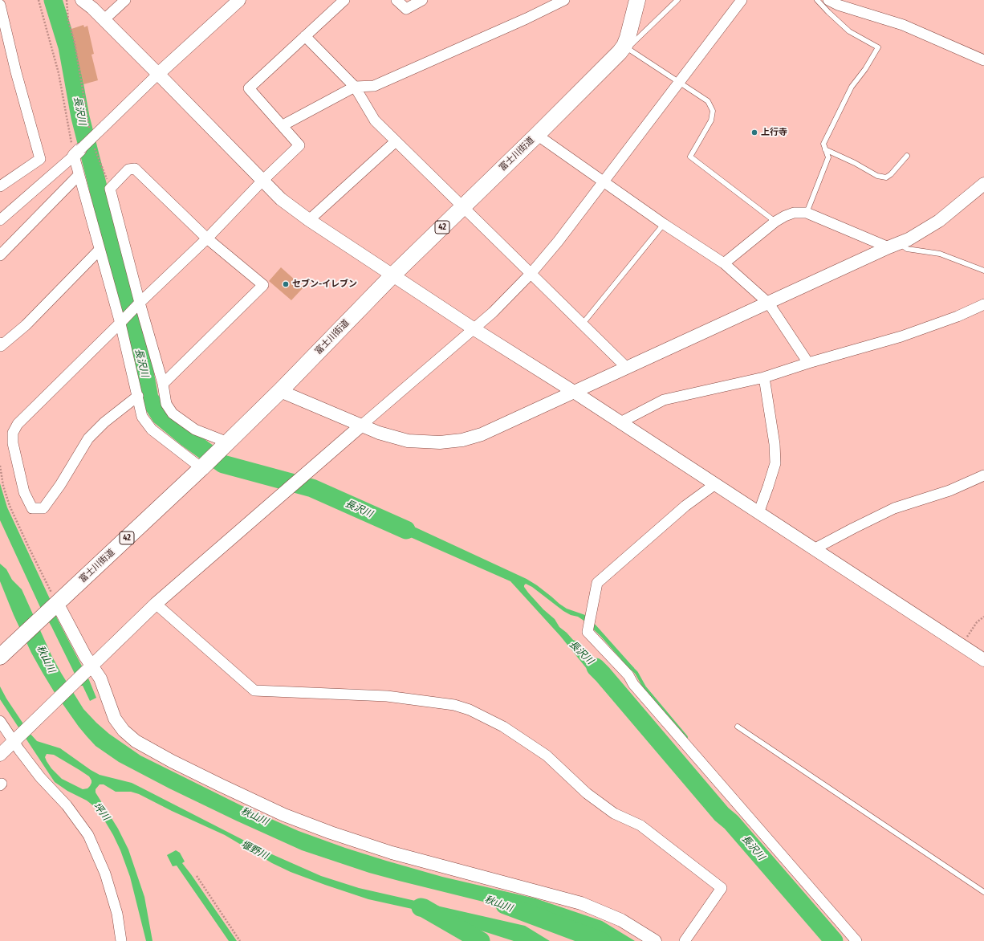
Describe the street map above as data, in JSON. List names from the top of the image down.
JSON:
{
  "streets": {
    "main road": ["富士川街道", "42"]
  },
  "water": [
    "長沢川",
    "秋山川",
    "坪川",
    "堰野川"
  ],
  "places": ["上行寺", "セブン-イレブン"]
}
